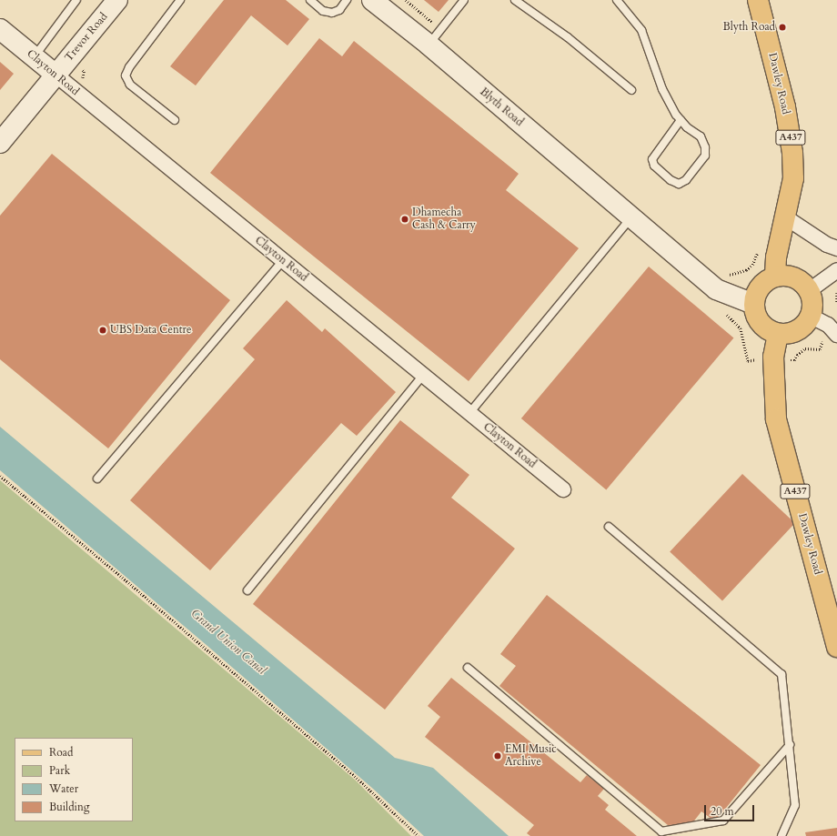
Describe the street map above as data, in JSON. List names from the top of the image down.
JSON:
{
  "streets": {
    "main road": ["Dawley Road", "A437"],
    "street": ["Trevor Road", "Clayton Road", "Blyth Road"]
  },
  "crossings": [
    ["Trevor Road", "Clayton Road"],
    ["Dawley Road", "Blyth Road"]
  ],
  "water": ["Grand Union Canal"],
  "places": [
    "Blyth Road",
    "Dhamecha Cash & Carry",
    "UBS Data Centre",
    "EMI Music Archive"
  ],
  "legend": [
    "Road",
    "Park",
    "Water",
    "Building"
  ],
  "scale_bar": "20 m"
}
